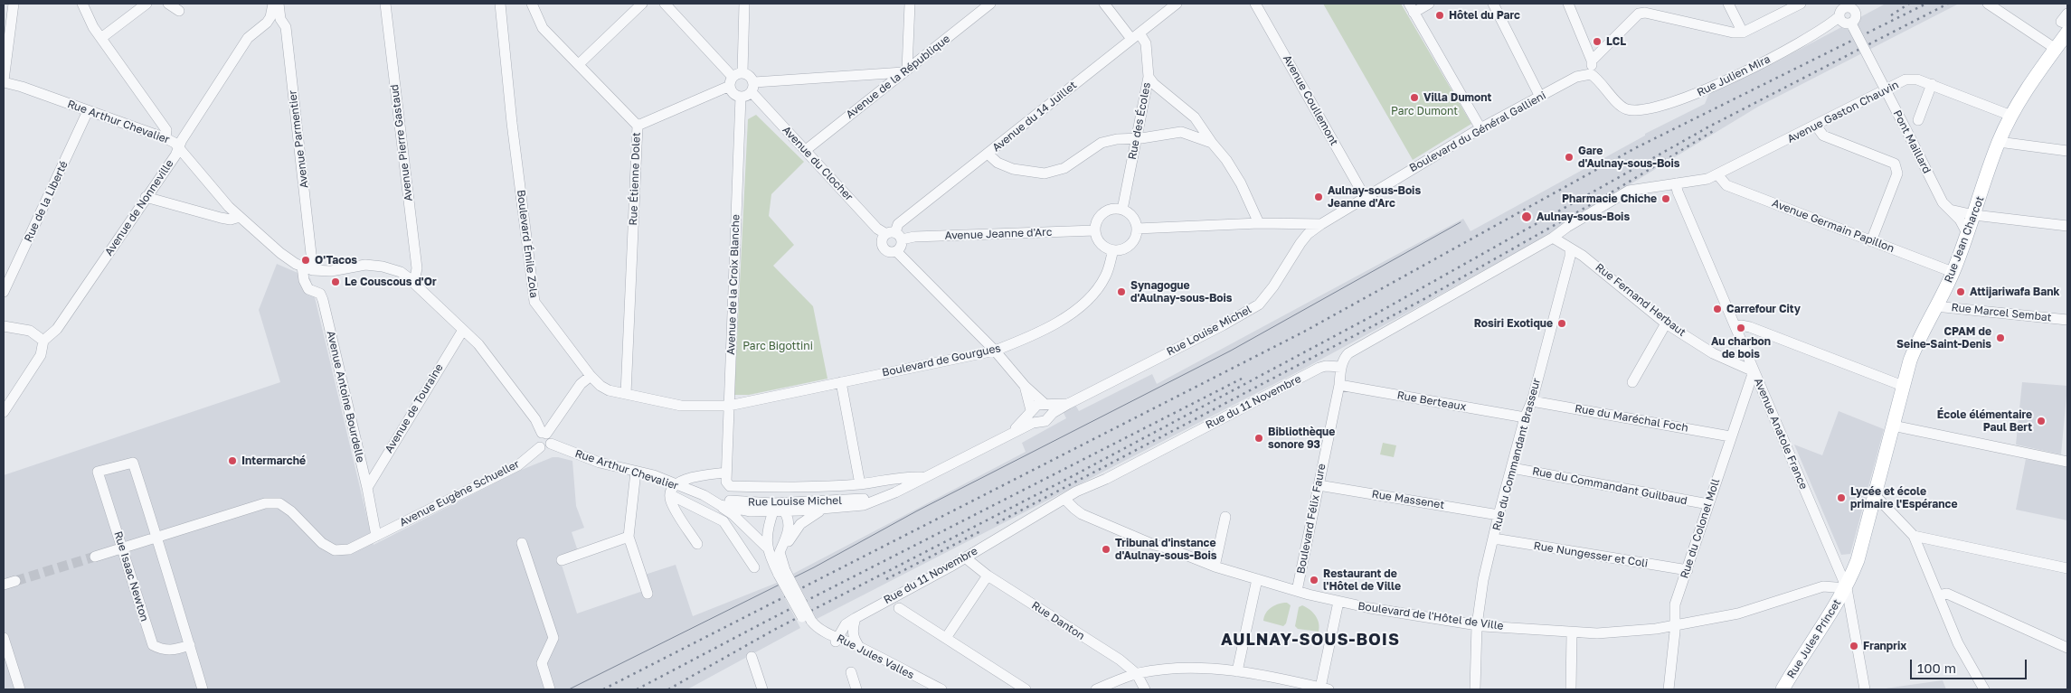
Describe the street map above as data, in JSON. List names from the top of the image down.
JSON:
{
  "streets": {
    "main road": ["Rue Jean Charcot", "Rue Jules Princet"],
    "street": [
      "Rue Julien Mira",
      "Avenue de la République",
      "Avenue Coullemont",
      "Avenue Gaston Chauvin",
      "Avenue du 14 Juillet",
      "Rue des Écoles",
      "Rue Arthur Chevalier",
      "Boulevard du Général Gallieni",
      "Avenue Parmentier",
      "Pont Maillard",
      "Avenue Pierre Gastaud",
      "Avenue du Clocher",
      "Rue Étienne Dolet",
      "Rue de la Liberté",
      "Avenue de Nonneville",
      "Avenue Germain Papillon",
      "Avenue Jeanne d'Arc",
      "Boulevard Émile Zola",
      "Avenue de la Croix Blanche",
      "Rue Fernand Herbaut",
      "Rue Marcel Sembat",
      "Rue Louise Michel",
      "Boulevard de Gourgues",
      "Avenue Antoine Bourdelle",
      "Rue Berteaux",
      "Rue du 11 Novembre",
      "Avenue de Touraine",
      "Rue du Maréchal Foch",
      "Avenue Anatole France",
      "Rue du Commandant Brasseur",
      "Rue du Commandant Guilbaud",
      "Avenue Eugène Schueller",
      "Rue Massenet",
      "Boulevard Félix Faure",
      "Rue du Colonel Moll",
      "Rue Nungesser et Coli",
      "Rue Isaac Newton",
      "Boulevard de l'Hôtel de Ville",
      "Rue Danton",
      "Rue Jules Valles"
    ]
  },
  "crossings": [
    ["Rue Julien Mira", "Boulevard du Général Gallieni"],
    ["Rue Julien Mira", "Pont Maillard"],
    ["Avenue de la République", "Avenue du Clocher"],
    ["Avenue Coullemont", "Boulevard du Général Gallieni"],
    ["Avenue Gaston Chauvin", "Avenue Germain Papillon"],
    ["Avenue Gaston Chauvin", "Rue Jean Charcot"],
    ["Avenue Gaston Chauvin", "Avenue Anatole France"],
    ["Avenue du 14 Juillet", "Rue des Écoles"],
    ["Avenue du 14 Juillet", "Avenue du Clocher"],
    ["Avenue du 14 Juillet", "Avenue Jeanne d'Arc"],
    ["Rue des Écoles", "Avenue Jeanne d'Arc"],
    ["Rue des Écoles", "Boulevard de Gourgues"],
    ["Rue Arthur Chevalier", "Avenue Parmentier"],
    ["Rue Arthur Chevalier", "Avenue Pierre Gastaud"],
    ["Rue Arthur Chevalier", "Rue de la Liberté"],
    ["Rue Arthur Chevalier", "Avenue de Nonneville"],
    ["Rue Arthur Chevalier", "Rue Louise Michel"],
    ["Rue Arthur Chevalier", "Avenue Antoine Bourdelle"],
    ["Rue Arthur Chevalier", "Avenue de Touraine"],
    ["Rue Arthur Chevalier", "Avenue Eugène Schueller"],
    ["Boulevard du Général Gallieni", "Rue Louise Michel"],
    ["Avenue Parmentier", "Avenue de Nonneville"],
    ["Pont Maillard", "Rue Jean Charcot"],
    ["Avenue du Clocher", "Avenue Jeanne d'Arc"],
    ["Rue Étienne Dolet", "Boulevard Émile Zola"],
    ["Avenue Germain Papillon", "Rue Jean Charcot"],
    ["Avenue Jeanne d'Arc", "Boulevard de Gourgues"],
    ["Rue Jean Charcot", "Rue Marcel Sembat"],
    ["Rue Jean Charcot", "Avenue Anatole France"],
    ["Rue Jean Charcot", "Boulevard de l'Hôtel de Ville"],
    ["Rue Jean Charcot", "Rue Jules Princet"],
    ["Boulevard Émile Zola", "Avenue de la Croix Blanche"],
    ["Boulevard Émile Zola", "Boulevard de Gourgues"],
    ["Avenue de la Croix Blanche", "Rue Louise Michel"],
    ["Avenue de la Croix Blanche", "Boulevard de Gourgues"],
    ["Rue Fernand Herbaut", "Avenue Anatole France"],
    ["Rue Fernand Herbaut", "Rue du Commandant Brasseur"],
    ["Rue Fernand Herbaut", "Rue du Colonel Moll"],
    ["Avenue Antoine Bourdelle", "Avenue de Touraine"],
    ["Avenue Antoine Bourdelle", "Avenue Eugène Schueller"],
    ["Rue Berteaux", "Rue du Commandant Brasseur"],
    ["Rue Berteaux", "Boulevard Félix Faure"],
    ["Rue du 11 Novembre", "Boulevard Félix Faure"],
    ["Rue du 11 Novembre", "Boulevard de l'Hôtel de Ville"],
    ["Rue du 11 Novembre", "Rue Danton"],
    ["Rue du 11 Novembre", "Rue Jules Valles"],
    ["Rue du Maréchal Foch", "Rue du Commandant Brasseur"],
    ["Rue du Maréchal Foch", "Rue du Colonel Moll"],
    ["Avenue Anatole France", "Rue du Colonel Moll"],
    ["Avenue Anatole France", "Boulevard de l'Hôtel de Ville"],
    ["Avenue Anatole France", "Rue Jules Princet"],
    ["Rue du Commandant Brasseur", "Rue du Commandant Guilbaud"],
    ["Rue du Commandant Brasseur", "Rue Massenet"],
    ["Rue du Commandant Brasseur", "Rue Nungesser et Coli"],
    ["Rue du Commandant Brasseur", "Boulevard de l'Hôtel de Ville"],
    ["Rue du Commandant Guilbaud", "Rue du Colonel Moll"],
    ["Avenue Eugène Schueller", "Rue Isaac Newton"],
    ["Rue Massenet", "Boulevard Félix Faure"],
    ["Boulevard Félix Faure", "Boulevard de l'Hôtel de Ville"],
    ["Rue du Colonel Moll", "Rue Nungesser et Coli"],
    ["Rue du Colonel Moll", "Boulevard de l'Hôtel de Ville"],
    ["Boulevard de l'Hôtel de Ville", "Rue Jules Princet"]
  ],
  "districts": ["AULNAY-SOUS-BOIS"],
  "parks": ["Parc Dumont", "Parc Bigottini"],
  "places": [
    "Hôtel du Parc",
    "LCL",
    "Villa Dumont",
    "Gare d'Aulnay-sous-Bois",
    "Aulnay-sous-Bois Jeanne d'Arc",
    "Pharmacie Chiche",
    "Aulnay-sous-Bois",
    "O'Tacos",
    "Le Couscous d'Or",
    "Synagogue d'Aulnay-sous-Bois",
    "Attijariwafa Bank",
    "Carrefour City",
    "Rosiri Exotique",
    "Au charbon de bois",
    "CPAM de Seine-Saint-Denis",
    "École élémentaire Paul Bert",
    "Bibliothèque sonore 93",
    "Intermarché",
    "Lycée et école primaire l'Espérance",
    "Tribunal d'instance d'Aulnay-sous-Bois",
    "Restaurant de l'Hôtel de Ville",
    "Franprix"
  ],
  "scale_bar": "100 m"
}
